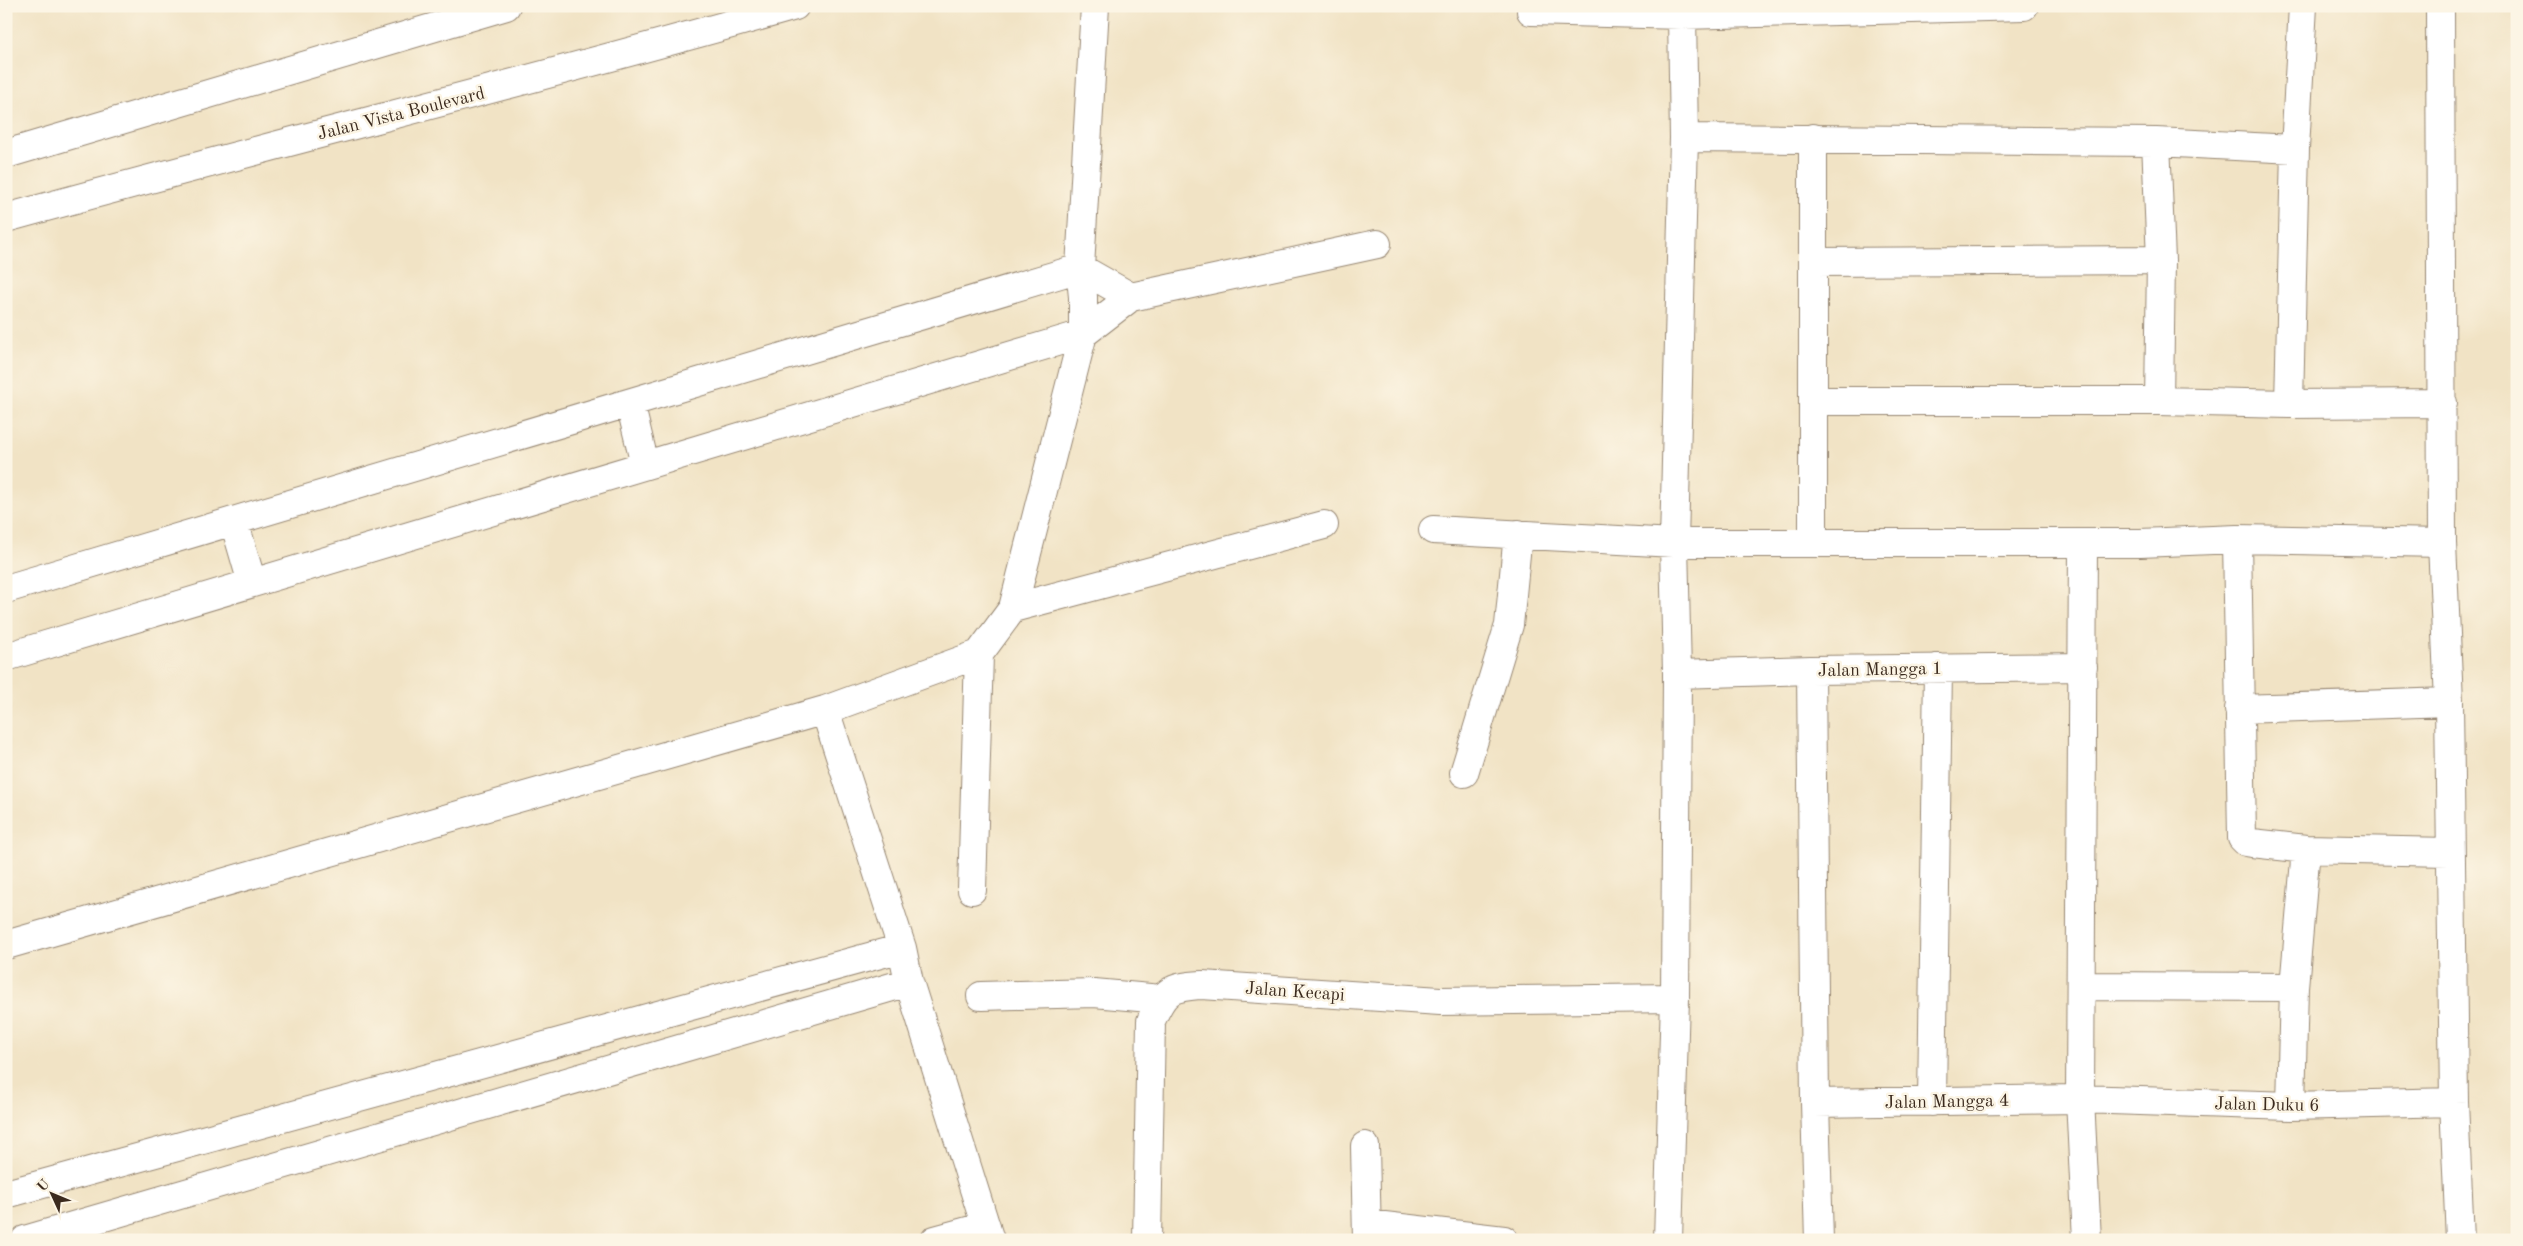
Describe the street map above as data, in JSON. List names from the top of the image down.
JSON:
{
  "streets": {
    "street": [
      "Jalan Vista Boulevard",
      "Jalan Mangga 1",
      "Jalan Kecapi",
      "Jalan Mangga 4",
      "Jalan Duku 6"
    ]
  },
  "crossings": [
    ["Jalan Mangga 4", "Jalan Duku 6"]
  ],
  "north": "top left"
}
